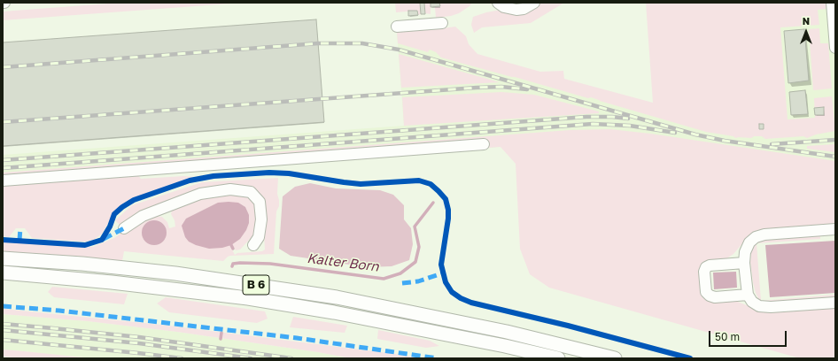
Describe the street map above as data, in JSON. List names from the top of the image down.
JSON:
{
  "streets": {
    "main road": ["B 6"]
  },
  "water": ["Kalter Born"],
  "scale_bar": "50 m",
  "north": "top"
}
